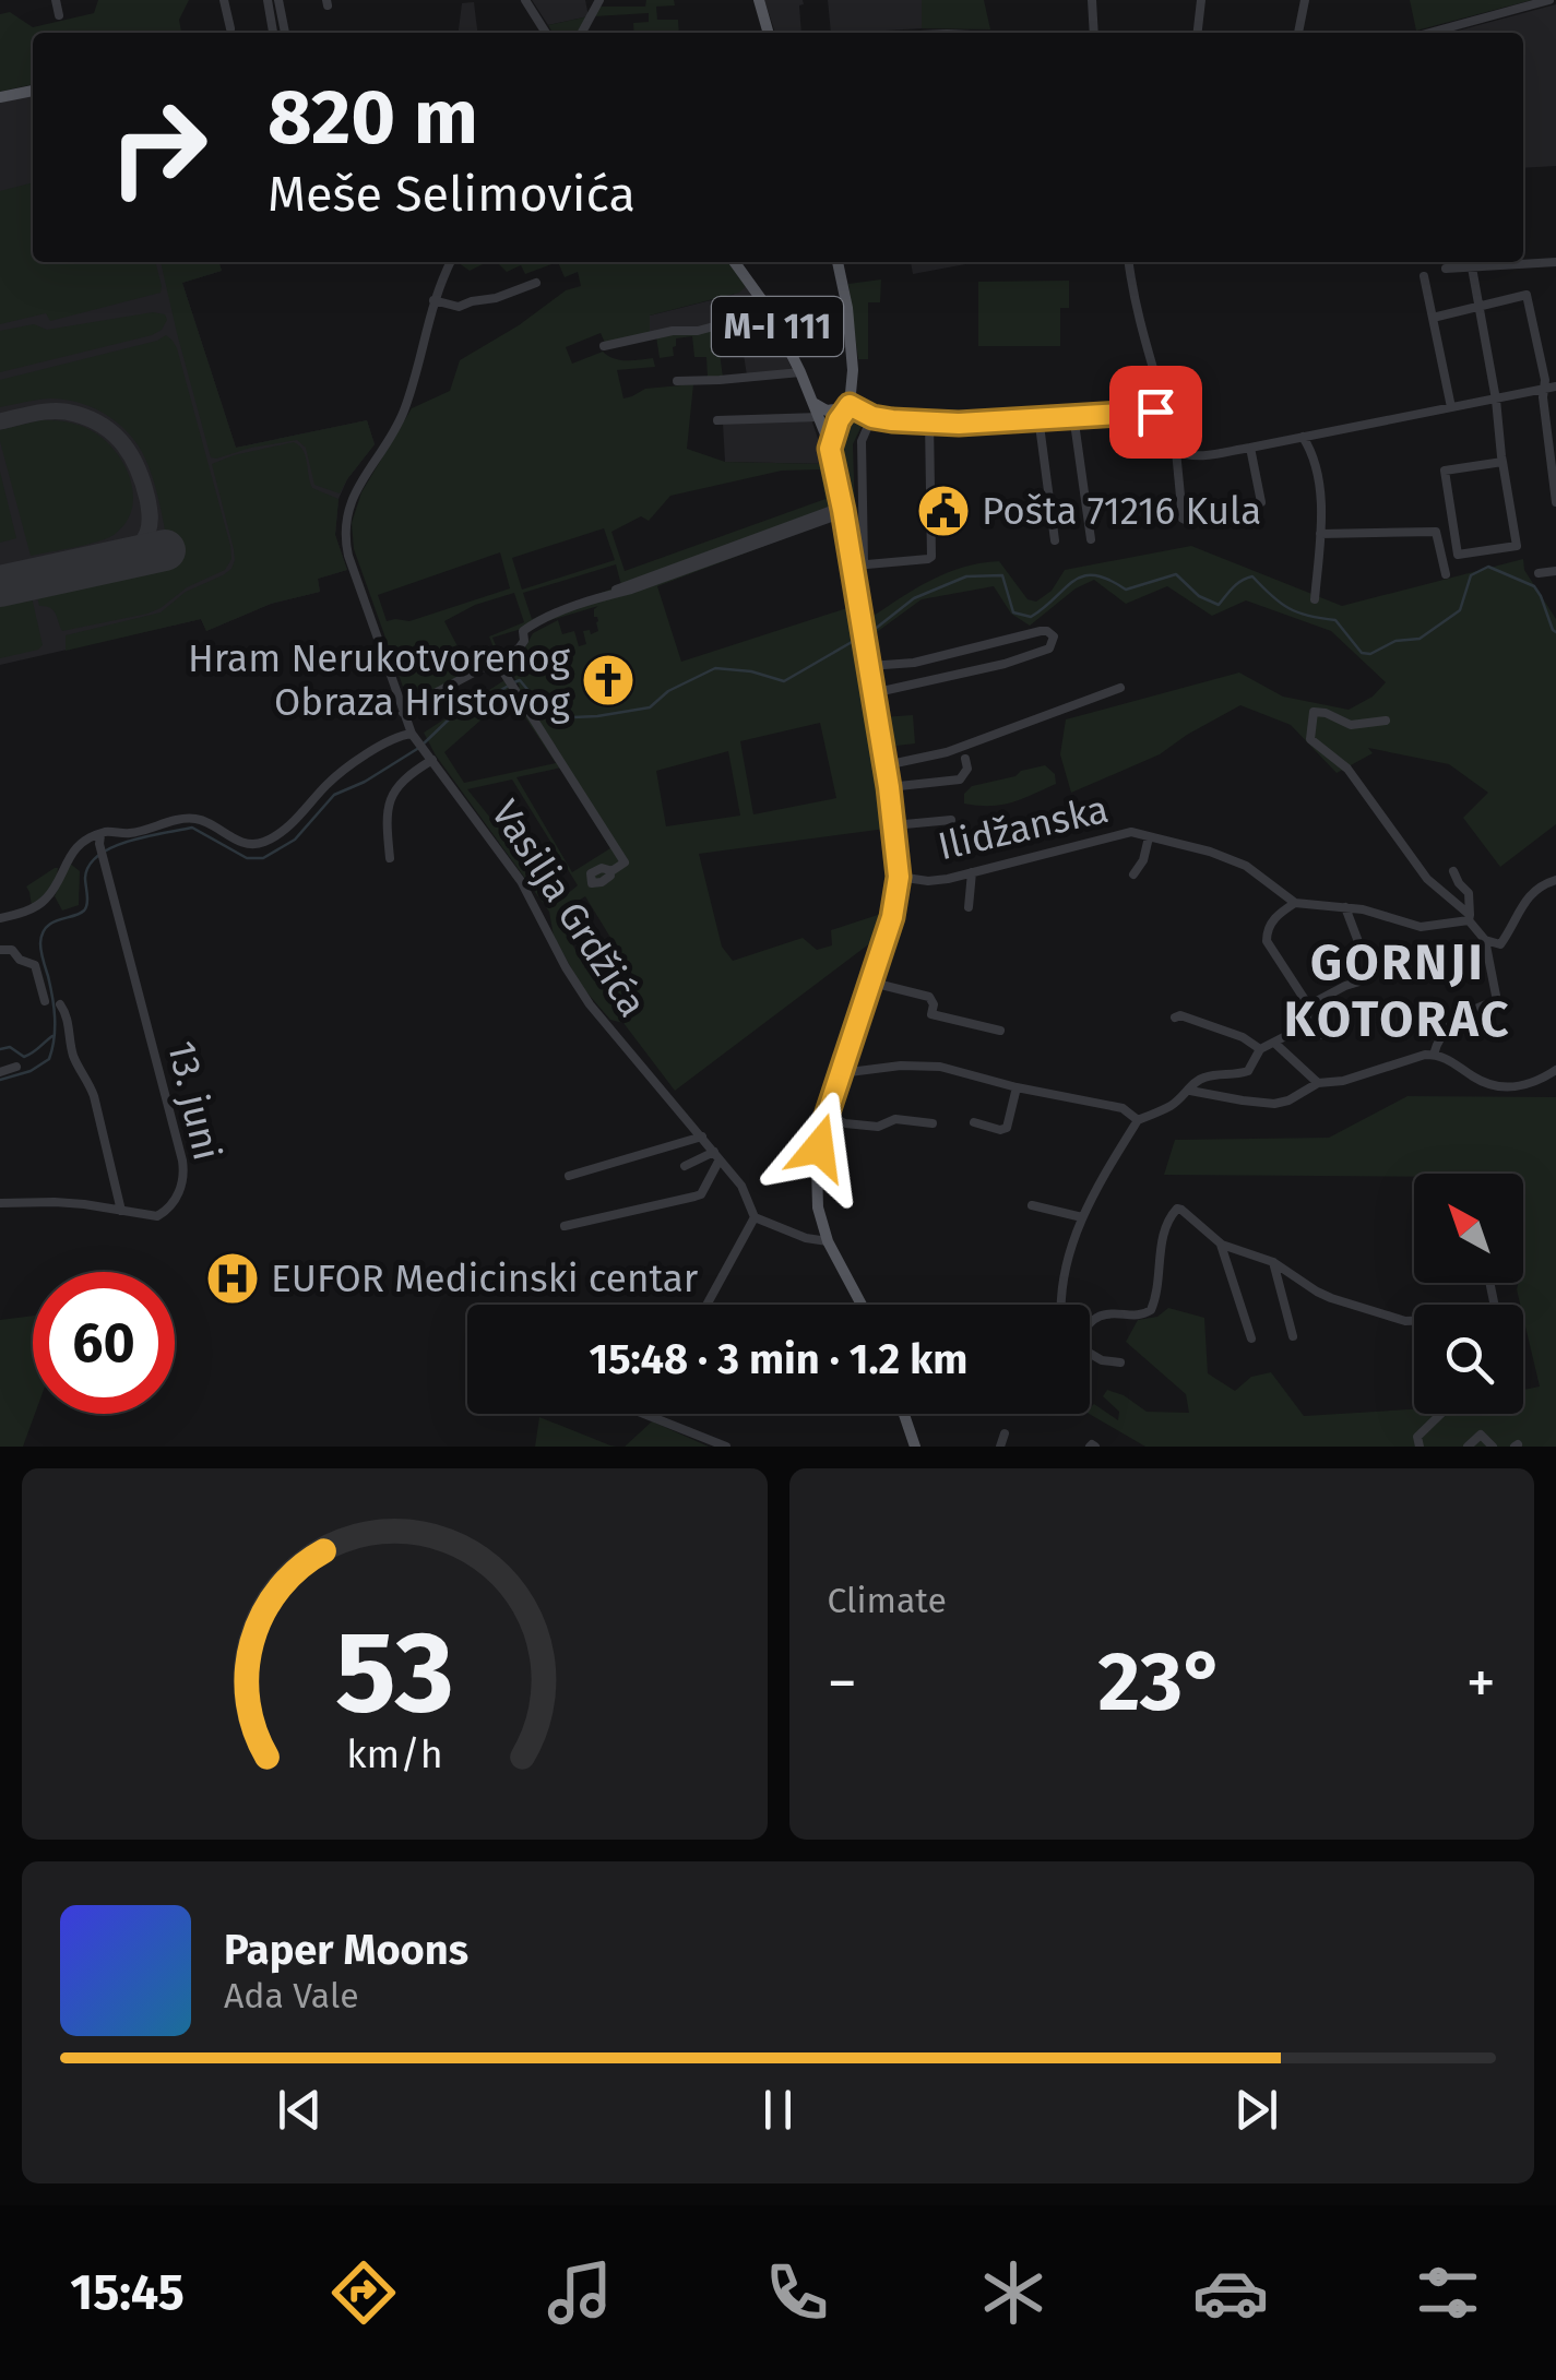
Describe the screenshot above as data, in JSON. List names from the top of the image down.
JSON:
{
  "streets": {
    "main road": ["M-I 111"],
    "street": ["Ilidžanska", "Vasilja Grdžića", "13. juni"]
  },
  "crossings": [
    ["M-I 111", "Ilidžanska"]
  ],
  "districts": ["GORNJI KOTORAC"],
  "places": {
    "public building": ["Pošta 71216 Kula"],
    "church": ["Hram Nerukotvorenog Obraza Hristovog"],
    "hospital": ["EUFOR Medicinski centar"]
  },
  "north": "top left",
  "page": {
    "turn": ["820 m", "Meše Selimovića"],
    "limit": "60",
    "trip": "15:48 · 3 min · 1.2 km",
    "tile": "Climate",
    "heat": ["−", "23°", "+"],
    "song": ["Paper Moons", "Ada Vale"],
    "tabs": "15:45",
    "gauge": ["53", "km/h"]
  }
}
